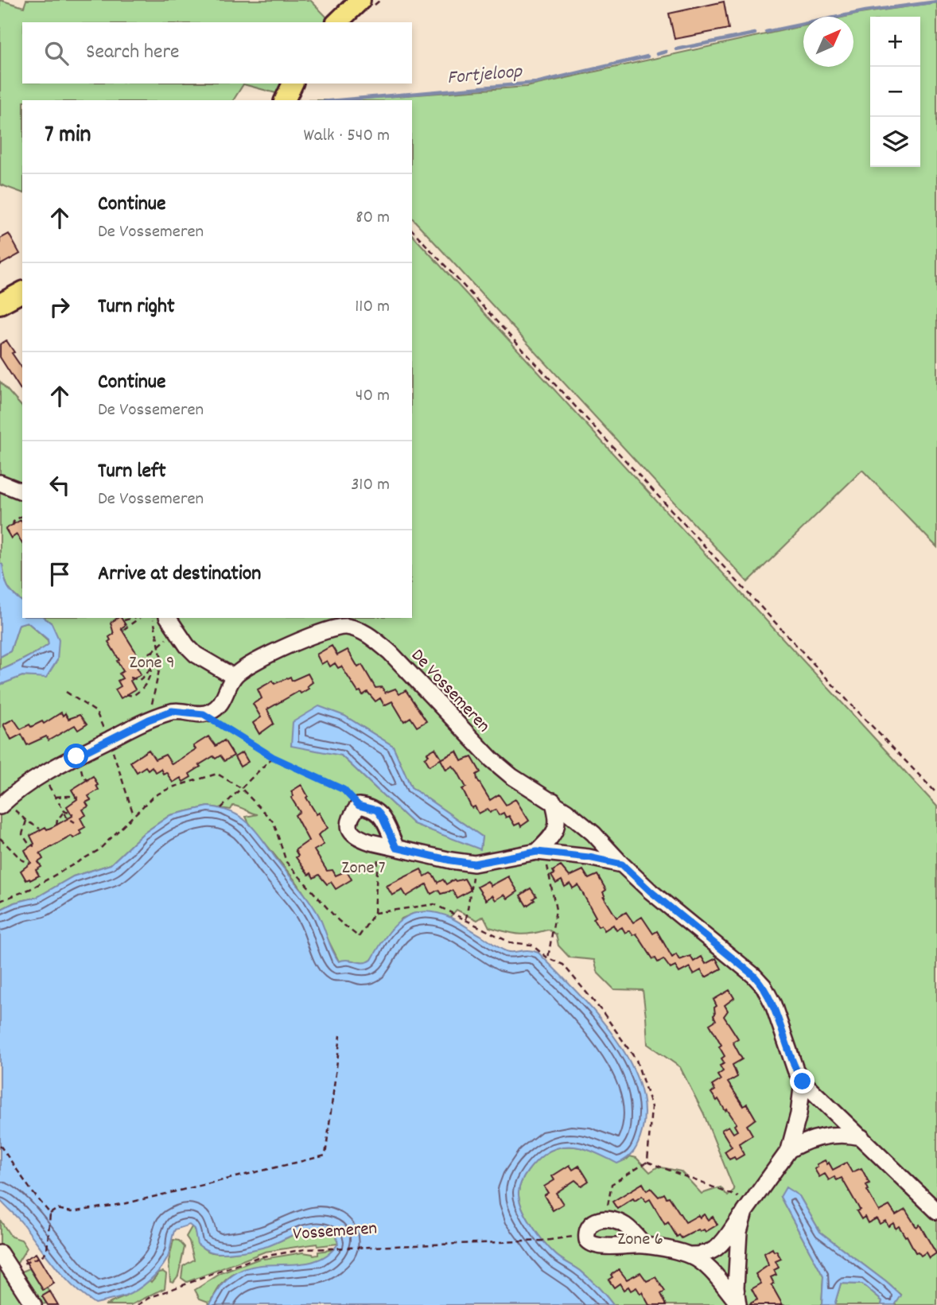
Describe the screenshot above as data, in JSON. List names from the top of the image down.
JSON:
{
  "streets": {
    "lane": ["De Vossemeren"],
    "path": ["Vossemeren"]
  },
  "water": ["Fortjeloop"],
  "parks": ["Zone 9", "Zone 7", "Zone 6"],
  "north": "top right",
  "page": {
    "map_buttons": ["+", "−"],
    "search": "Search here",
    "heading": ["7 min", "Walk · 540 m"],
    "list": [
      ["Continue", "De Vossemeren", "80 m"],
      ["Turn right", "110 m"],
      ["Continue", "De Vossemeren", "40 m"],
      ["Turn left", "De Vossemeren", "310 m"],
      "Arrive at destination"
    ]
  }
}
